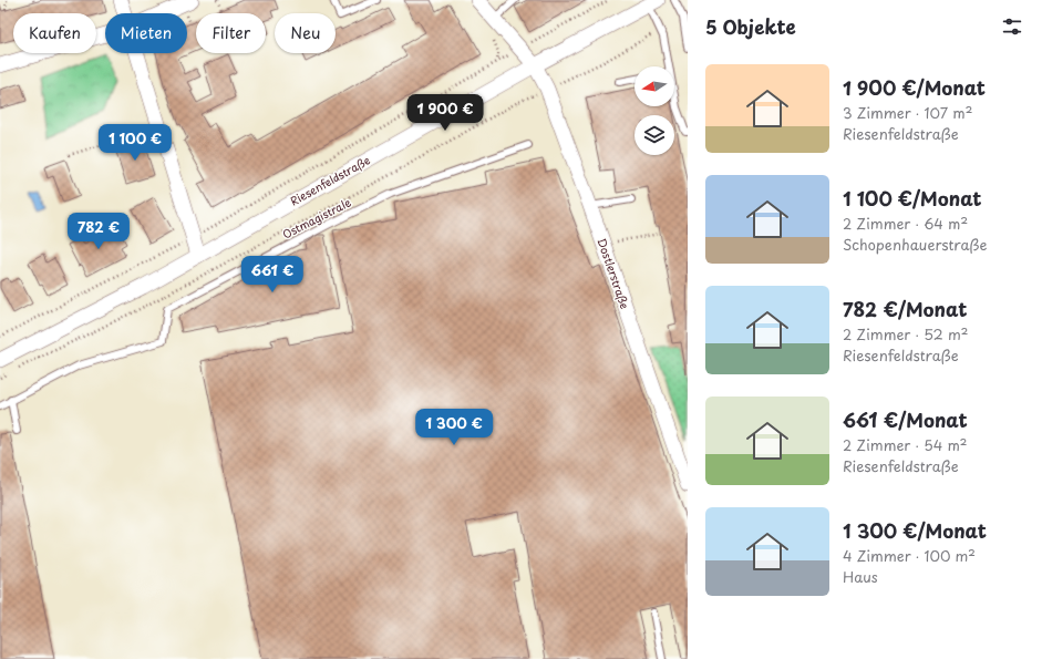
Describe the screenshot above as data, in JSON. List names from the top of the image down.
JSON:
{
  "streets": {
    "street": ["Riesenfeldstraße", "Dostlerstraße"],
    "lane": ["Ostmagistrale"]
  },
  "crossings": [
    ["Riesenfeldstraße", "Dostlerstraße"]
  ],
  "north": "left",
  "page": {
    "heading": "5 Objekte",
    "chip": [
      "Kaufen",
      "Mieten",
      "Filter",
      "Neu"
    ],
    "list": [
      {
        "name": "1 900 €/Monat",
        "note": "3 Zimmer · 107 m² · Riesenfeldstraße"
      },
      {
        "name": "1 100 €/Monat",
        "note": "2 Zimmer · 64 m² · Schopenhauerstraße"
      },
      {
        "name": "782 €/Monat",
        "note": "2 Zimmer · 52 m² · Riesenfeldstraße"
      },
      {
        "name": "661 €/Monat",
        "note": "2 Zimmer · 54 m² · Riesenfeldstraße"
      },
      {
        "name": "1 300 €/Monat",
        "note": "4 Zimmer · 100 m² · Haus"
      }
    ],
    "price": [
      "1 900 €",
      "1 100 €",
      "782 €",
      "661 €",
      "1 300 €"
    ]
  }
}
